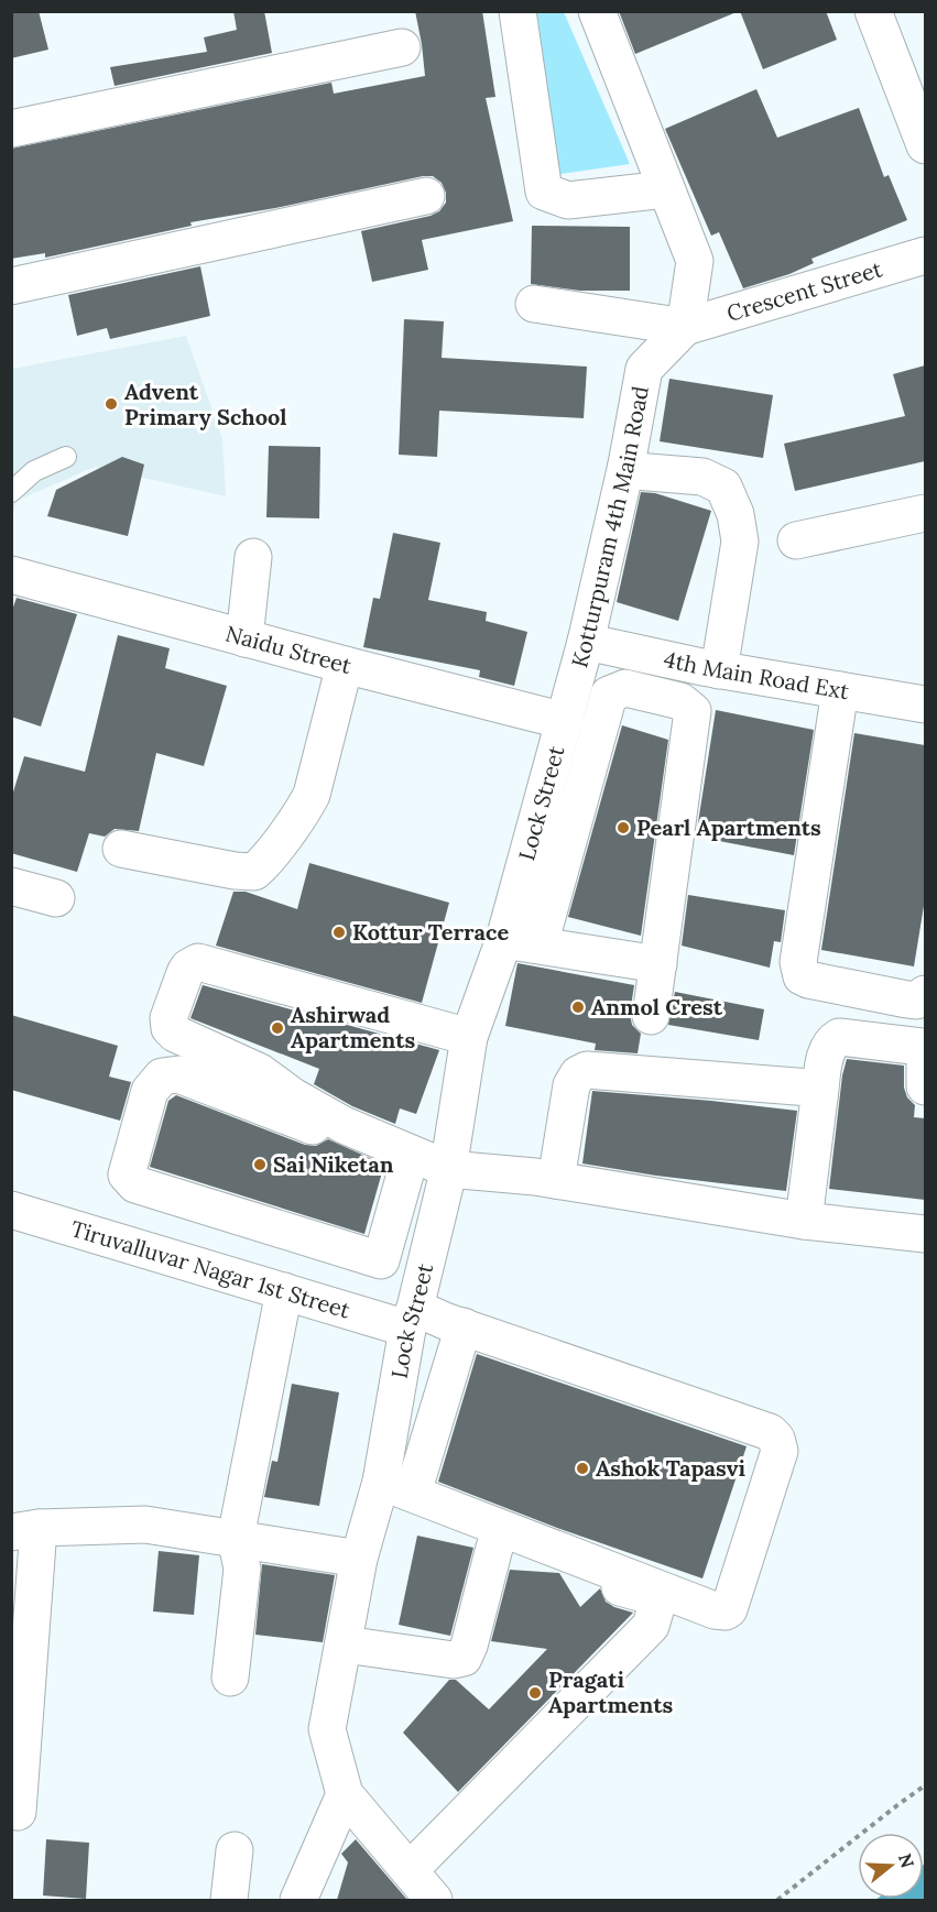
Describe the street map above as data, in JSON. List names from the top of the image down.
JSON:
{
  "streets": {
    "street": [
      "Crescent Street",
      "Kotturpuram 4th Main Road",
      "Naidu Street",
      "4th Main Road Ext",
      "Lock Street",
      "Tiruvalluvar Nagar 1st Street"
    ]
  },
  "crossings": [
    ["Crescent Street", "Kotturpuram 4th Main Road"],
    ["Kotturpuram 4th Main Road", "Naidu Street"],
    ["Kotturpuram 4th Main Road", "4th Main Road Ext"],
    ["Kotturpuram 4th Main Road", "Lock Street"],
    ["Naidu Street", "Lock Street"],
    ["Lock Street", "Tiruvalluvar Nagar 1st Street"]
  ],
  "places": [
    "Advent Primary School",
    "Pearl Apartments",
    "Kottur Terrace",
    "Anmol Crest",
    "Ashirwad Apartments",
    "Sai Niketan",
    "Ashok Tapasvi",
    "Pragati Apartments"
  ],
  "north": "right"
}
